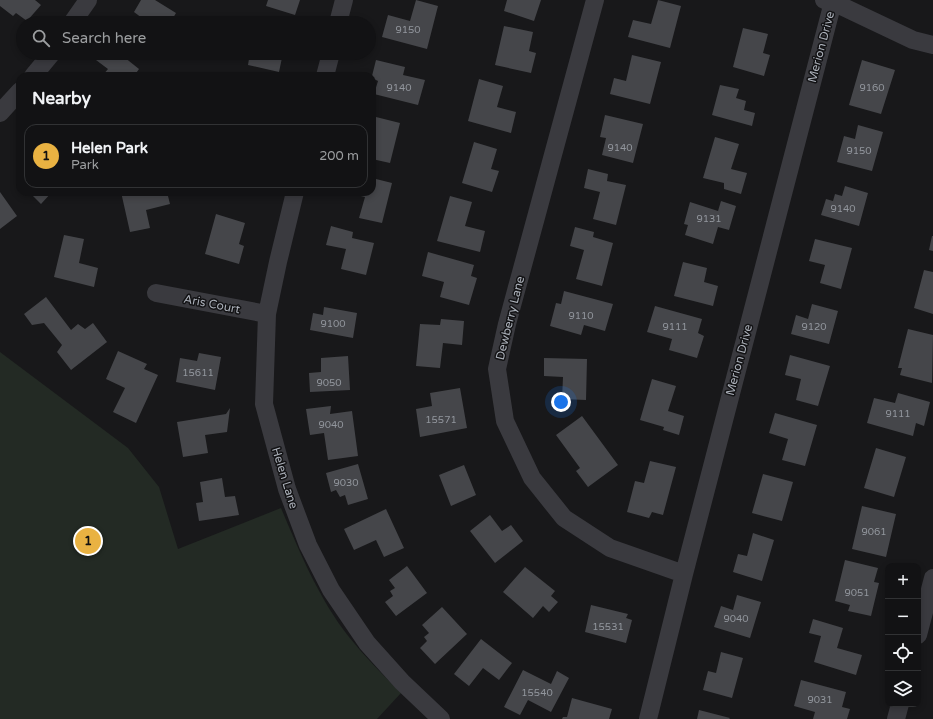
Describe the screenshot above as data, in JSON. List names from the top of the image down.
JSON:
{
  "streets": {
    "street": [
      "Merion Drive",
      "Aris Court",
      "Dewberry Lane",
      "Helen Lane"
    ]
  },
  "crossings": [
    ["Merion Drive", "Dewberry Lane"],
    ["Aris Court", "Helen Lane"]
  ],
  "house_numbers": [
    "9150",
    "9140",
    "9160",
    "9140",
    "9150",
    "9140",
    "9131",
    "9110",
    "9100",
    "9111",
    "9120",
    "15611",
    "9050",
    "9111",
    "15571",
    "9040",
    "9030",
    "9061",
    "9051",
    "9040",
    "15531",
    "15540",
    "9031"
  ],
  "page": {
    "search": "Search here",
    "heading": "Nearby",
    "list": [
      {
        "mark": "1",
        "name": "Helen Park",
        "note": "Park",
        "value": "200 m"
      }
    ],
    "pins": "1",
    "map_buttons": ["+", "−"]
  }
}
